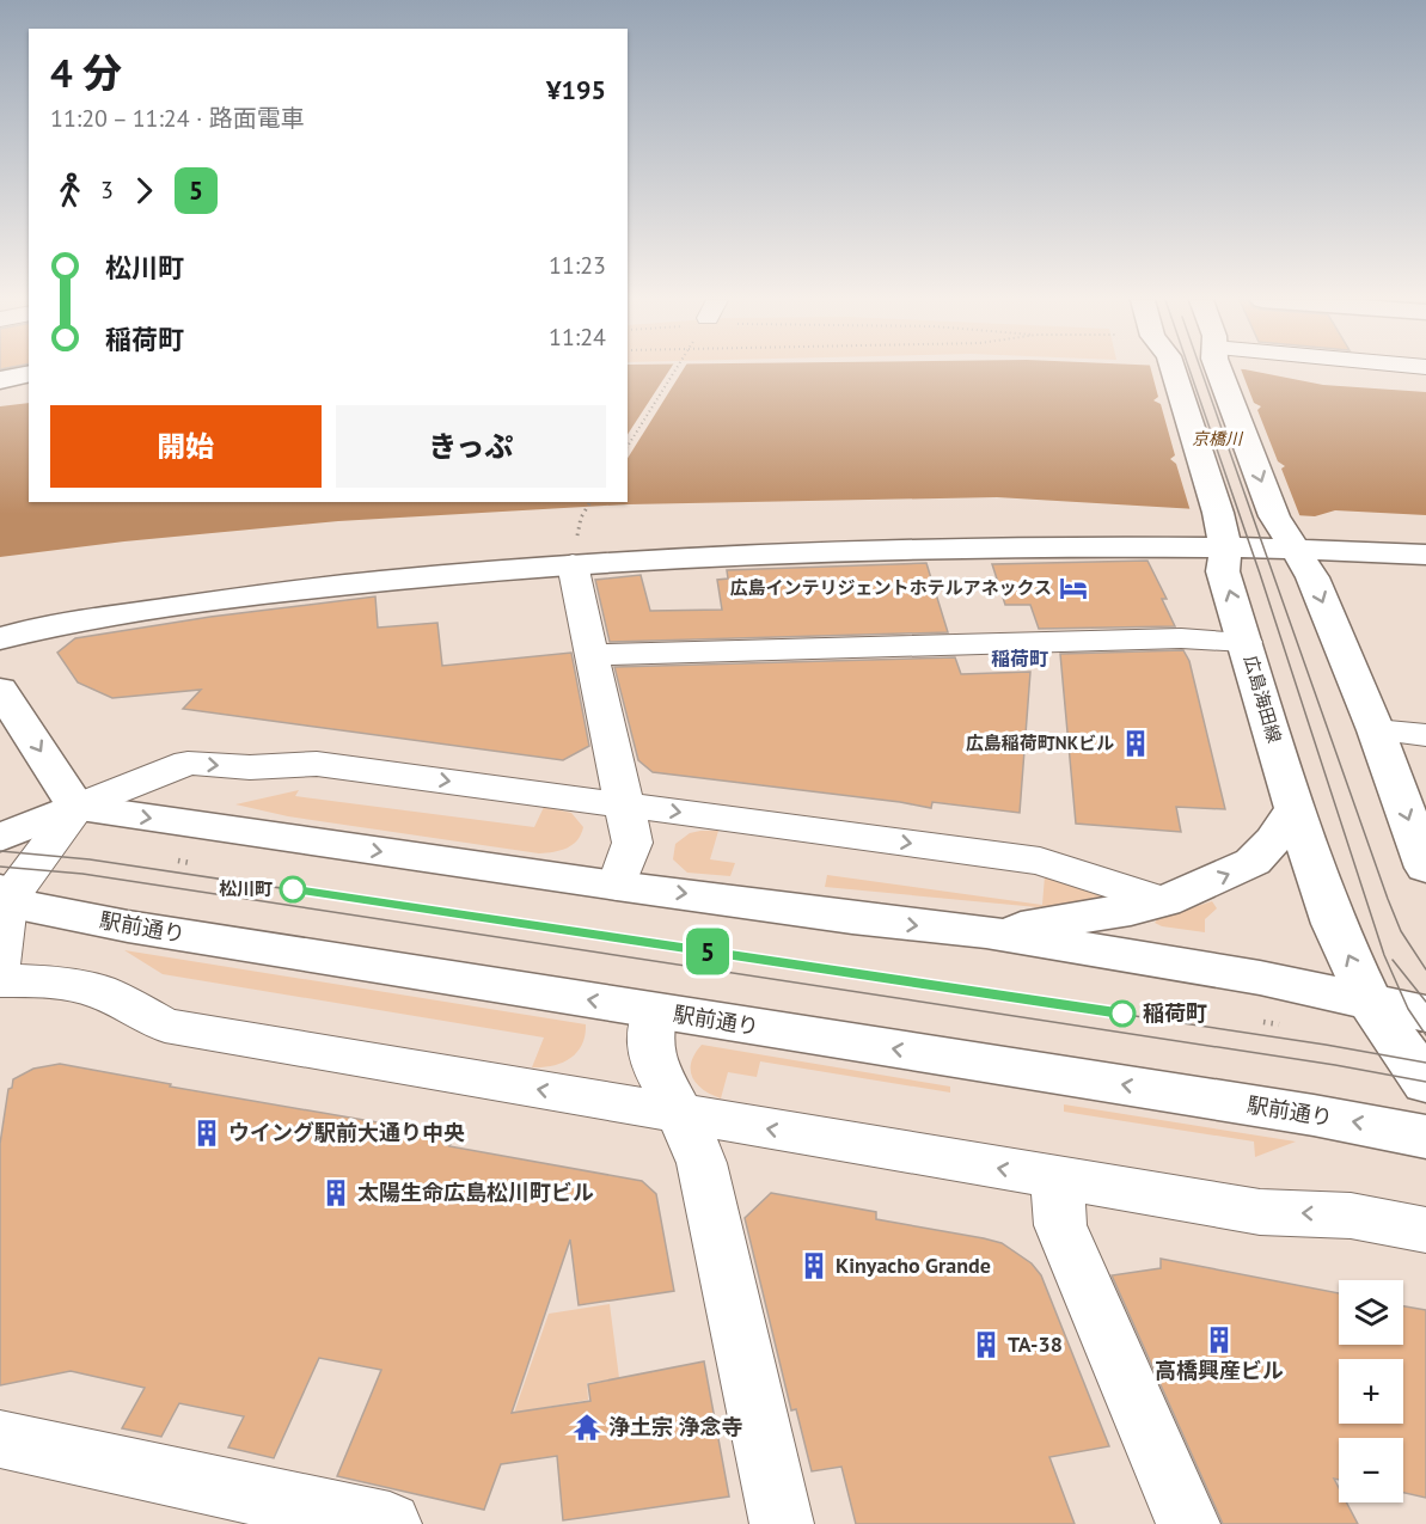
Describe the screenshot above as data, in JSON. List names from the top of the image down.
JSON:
{
  "streets": {
    "street": ["広島海田線", "駅前通り"]
  },
  "districts": ["稲荷町"],
  "water": ["京橋川"],
  "places": {
    "hotel": ["広島インテリジェントホテルアネックス"],
    "building": [
      "広島稲荷町NKビル",
      "ウイング駅前大通り中央",
      "太陽生命広島松川町ビル",
      "Kinyacho Grande",
      "高橋興産ビル",
      "TA-38"
    ],
    "other": ["松川町", "稲荷町"],
    "temple": ["浄土宗 浄念寺"]
  },
  "lines": ["tram line 5"],
  "page": {
    "on_map": "5",
    "heading": ["4 分", "11:20 – 11:24 · 路面電車", "¥195"],
    "legs": ["3", "5"],
    "list": [
      {
        "name": "松川町",
        "value": "11:23"
      },
      {
        "name": "稲荷町",
        "value": "11:24"
      }
    ],
    "buttons": ["開始", "きっぷ"],
    "map_buttons": ["+", "−"]
  }
}
